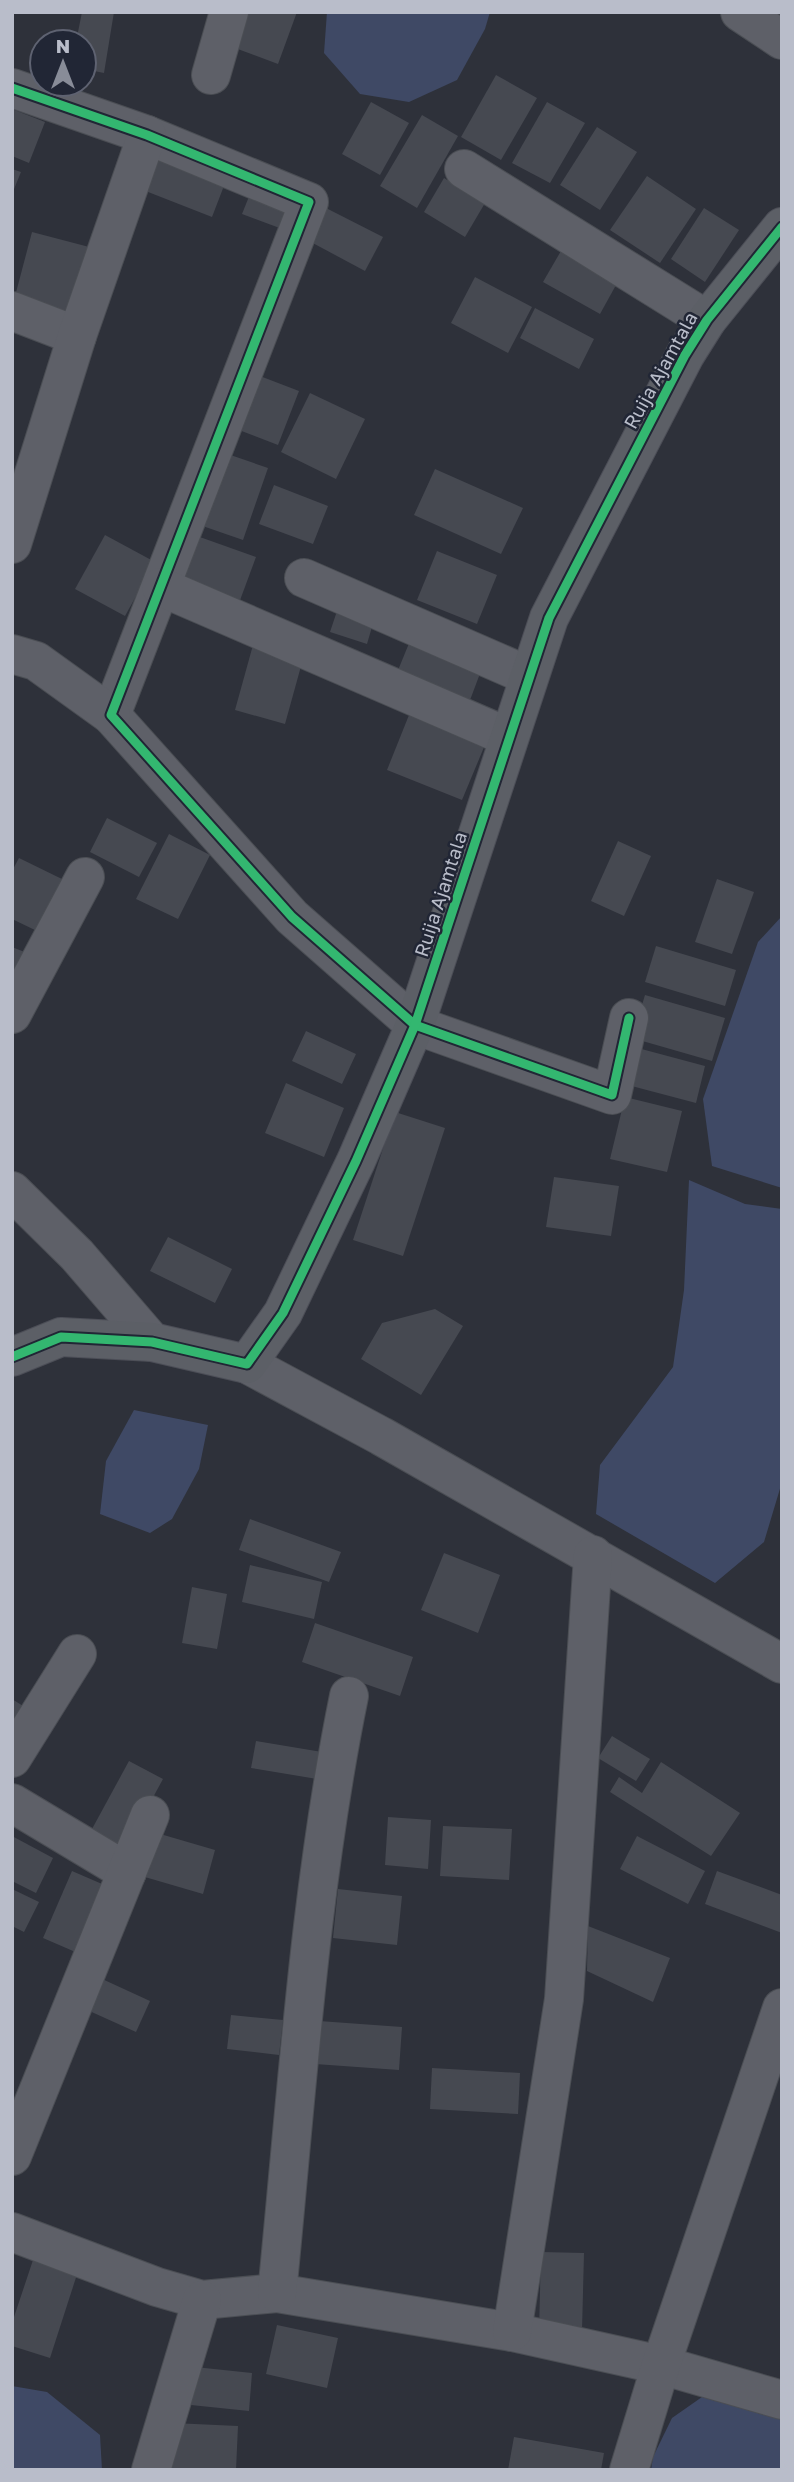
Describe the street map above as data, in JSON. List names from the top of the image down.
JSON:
{
  "streets": {
    "street": ["Ruija Ajamtala"]
  },
  "north": "top"
}
